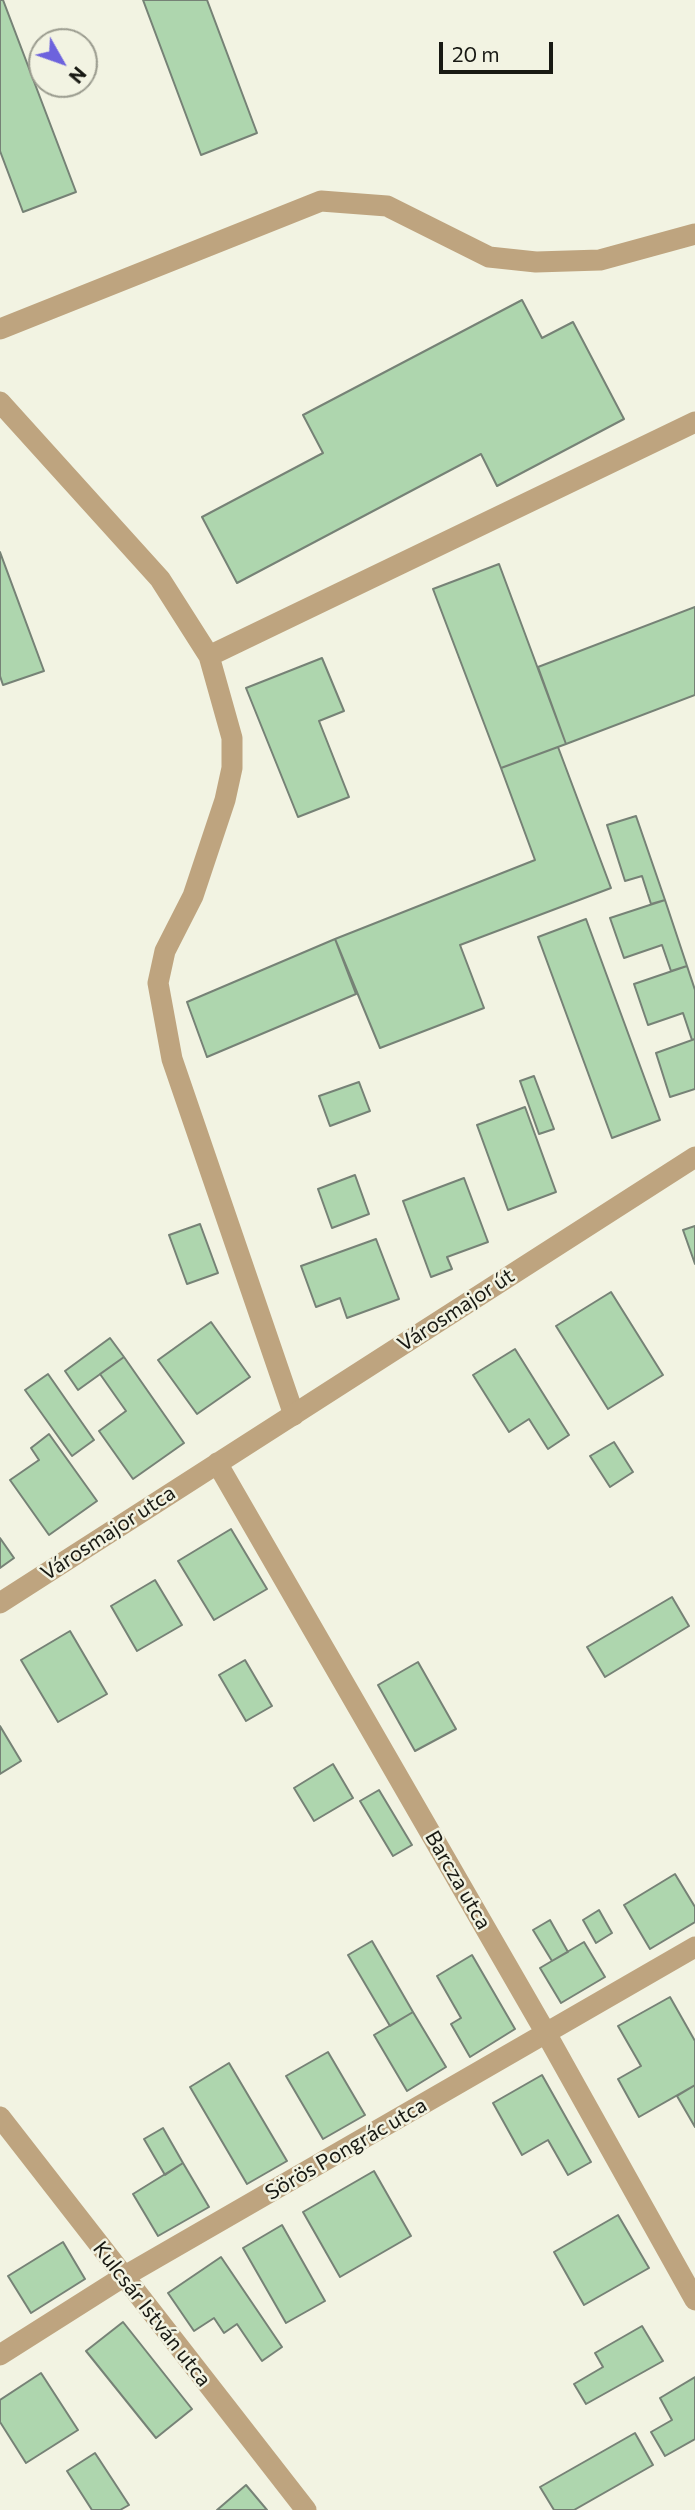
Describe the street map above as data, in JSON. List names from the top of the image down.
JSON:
{
  "streets": {
    "street": [
      "Városmajor út",
      "Városmajor utca",
      "Barcza utca",
      "Sörös Pongrác utca",
      "Kulcsár István utca"
    ]
  },
  "crossings": [
    ["Városmajor út", "Városmajor utca"],
    ["Városmajor út", "Barcza utca"],
    ["Városmajor utca", "Barcza utca"],
    ["Barcza utca", "Sörös Pongrác utca"],
    ["Sörös Pongrác utca", "Kulcsár István utca"]
  ],
  "scale_bar": "20 m",
  "north": "bottom right"
}
